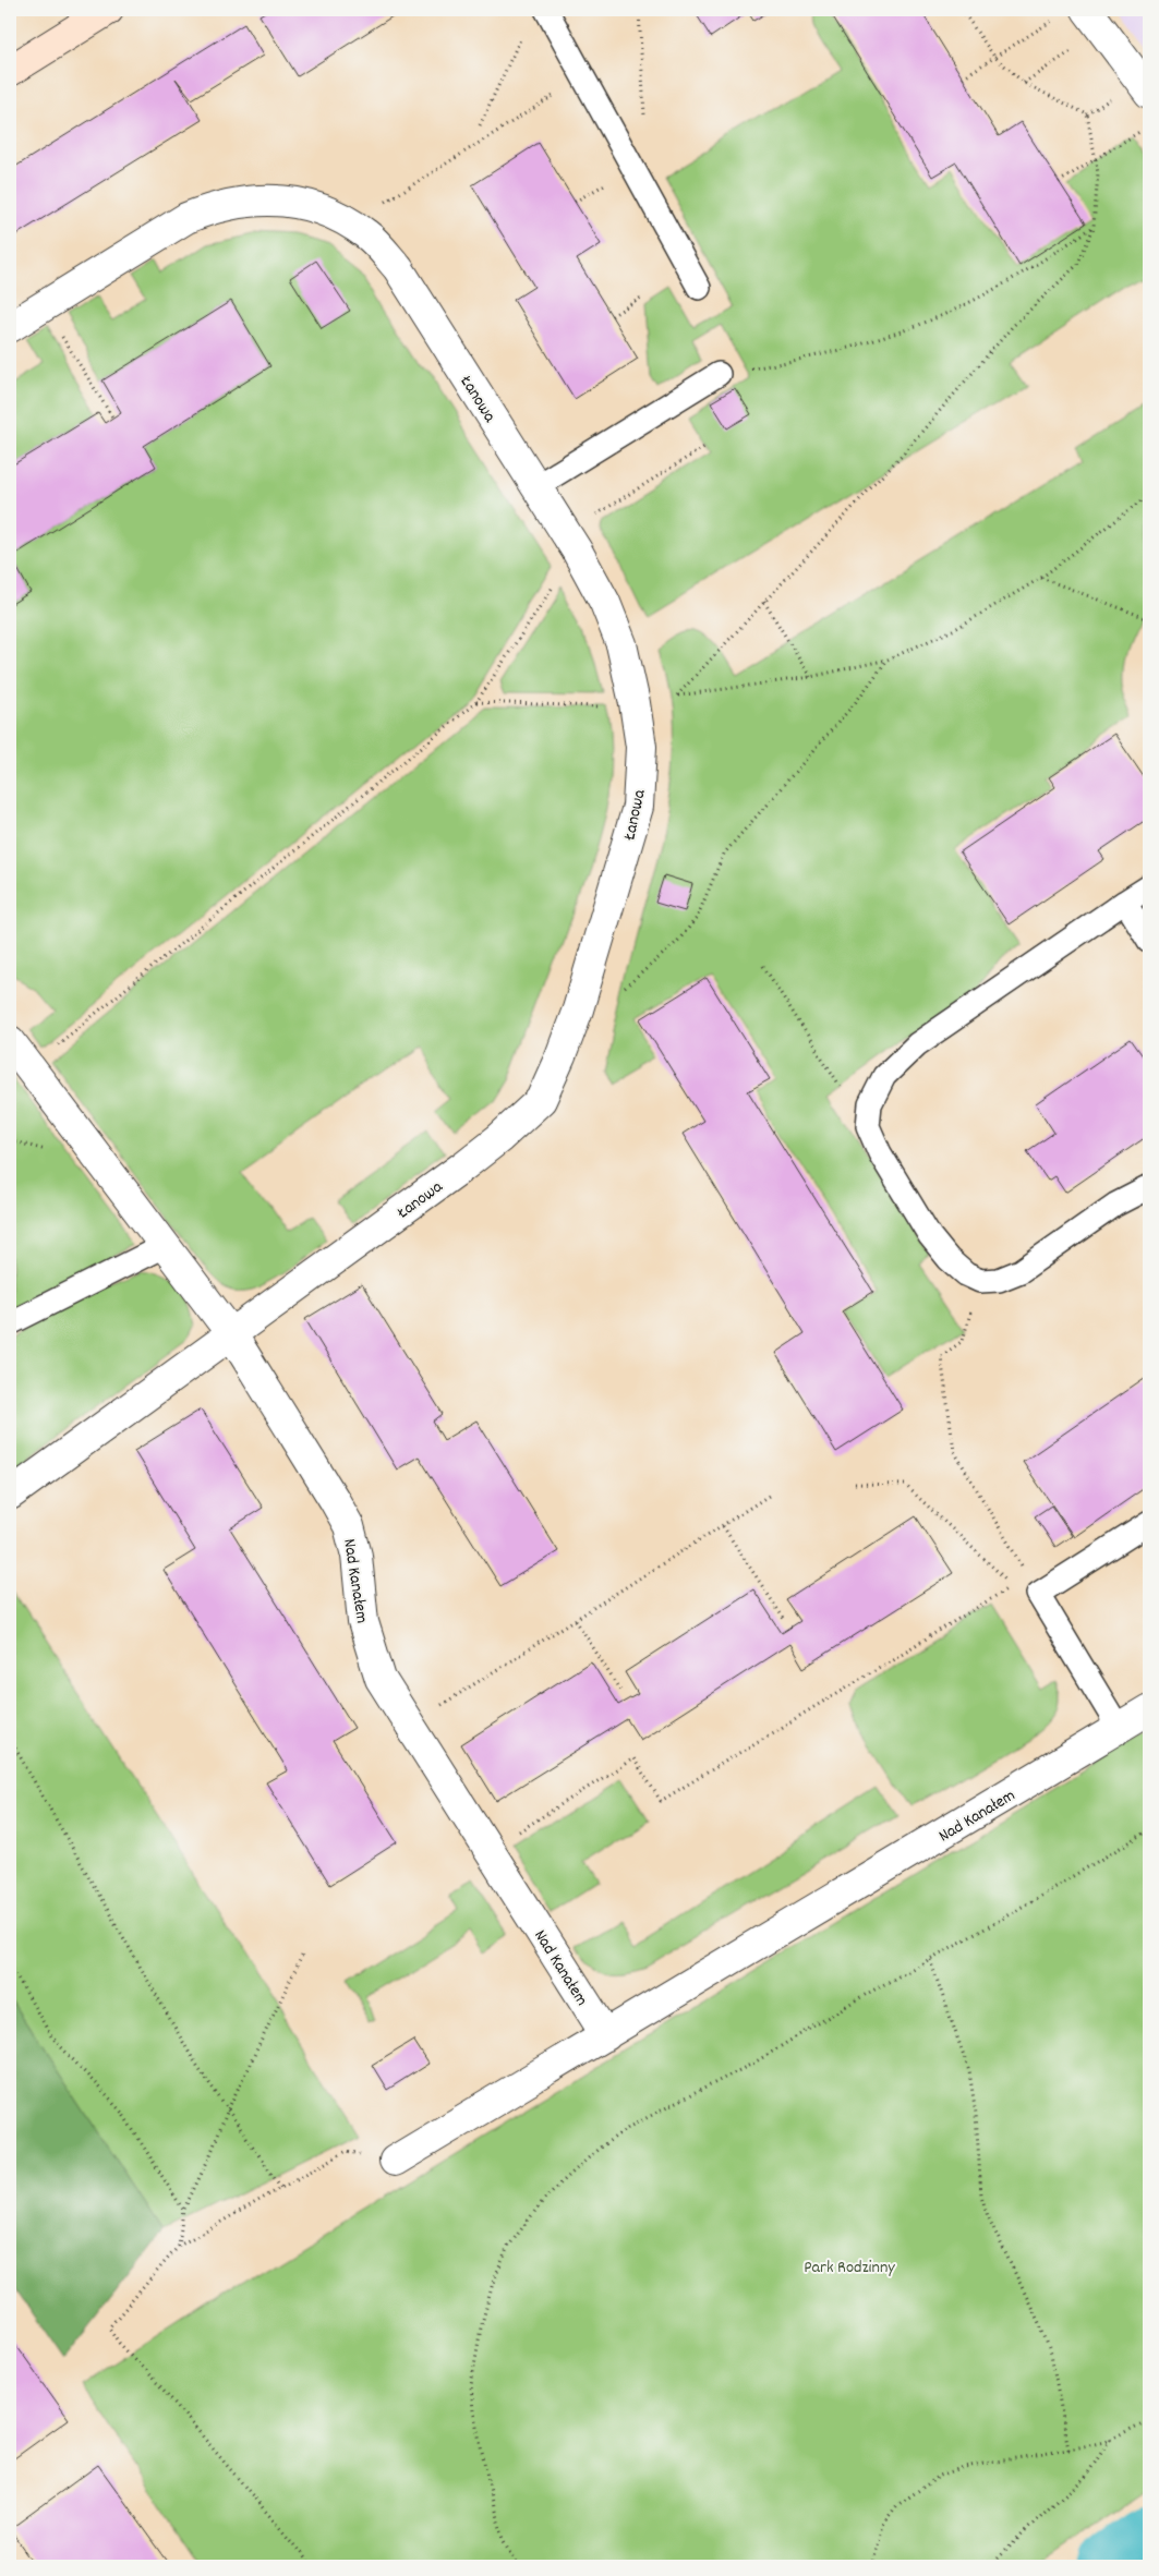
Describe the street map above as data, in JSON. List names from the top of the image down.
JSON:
{
  "streets": {
    "street": ["Łanowa", "Nad Kanałem"]
  },
  "crossings": [
    ["Łanowa", "Nad Kanałem"]
  ],
  "parks": ["Park Rodzinny"]
}
